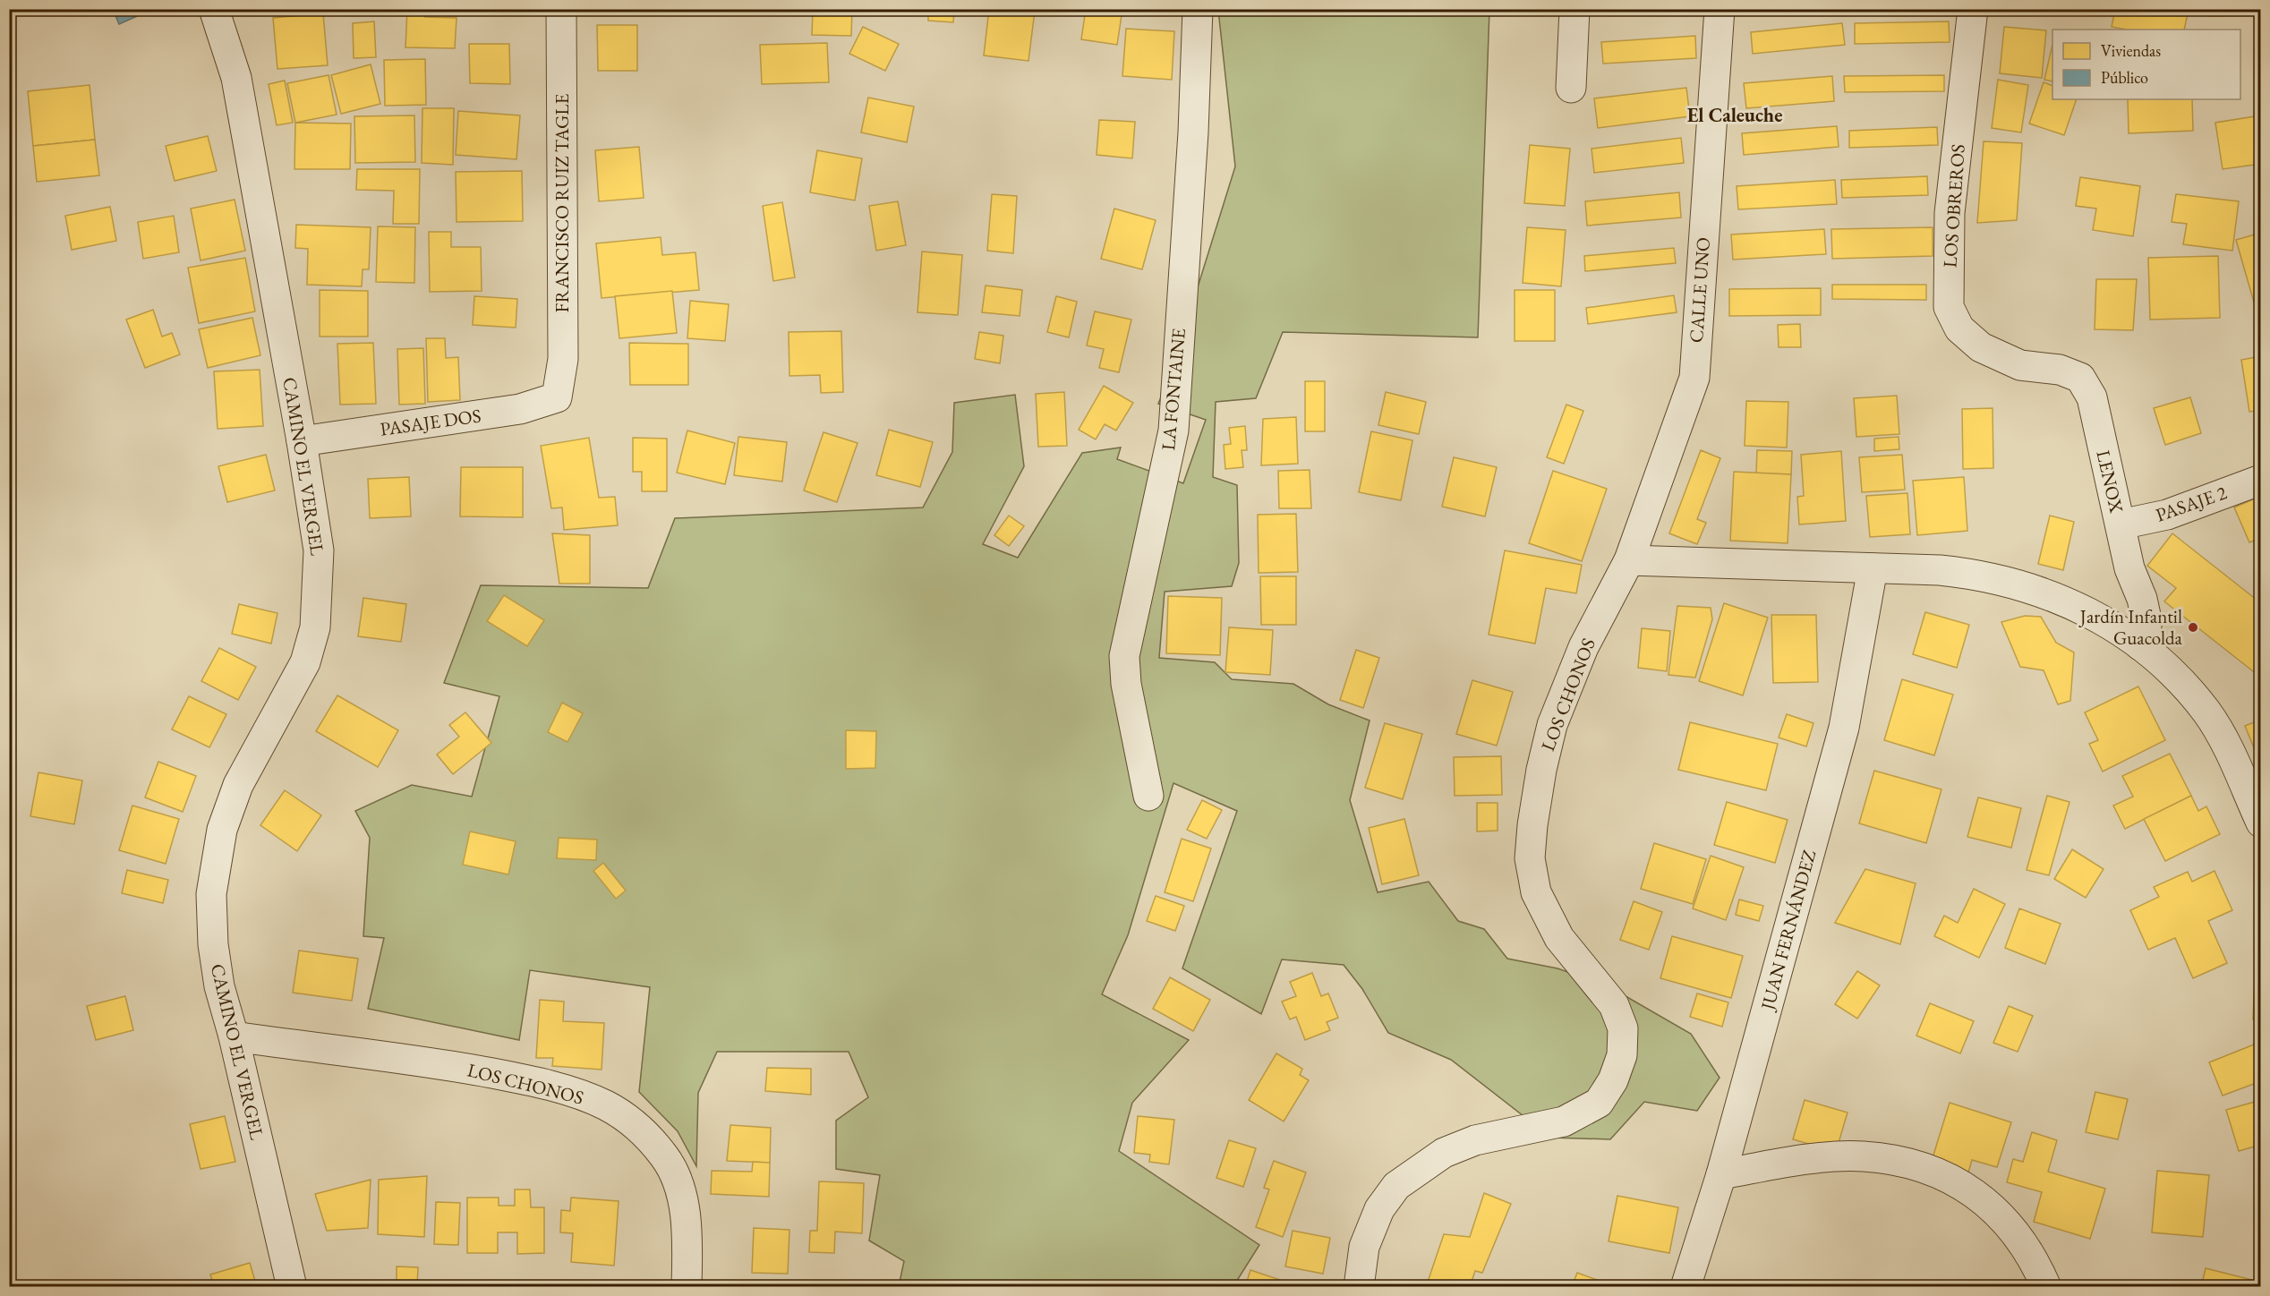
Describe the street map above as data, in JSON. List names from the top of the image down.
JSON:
{
  "streets": {
    "street": [
      "FRANCISCO RUIZ TAGLE",
      "LOS OBREROS",
      "CALLE UNO",
      "LA FONTAINE",
      "PASAJE DOS",
      "CAMINO EL VERGEL",
      "LENOX",
      "PASAJE 2",
      "LOS CHONOS",
      "JUAN FERNÁNDEZ"
    ]
  },
  "crossings": [
    ["FRANCISCO RUIZ TAGLE", "PASAJE DOS"],
    ["LOS OBREROS", "LENOX"],
    ["CALLE UNO", "LOS CHONOS"],
    ["PASAJE DOS", "CAMINO EL VERGEL"],
    ["CAMINO EL VERGEL", "LOS CHONOS"],
    ["LENOX", "PASAJE 2"]
  ],
  "districts": ["El Caleuche"],
  "places": ["Jardín Infantil Guacolda"],
  "legend": ["Viviendas", "Público"]
}
